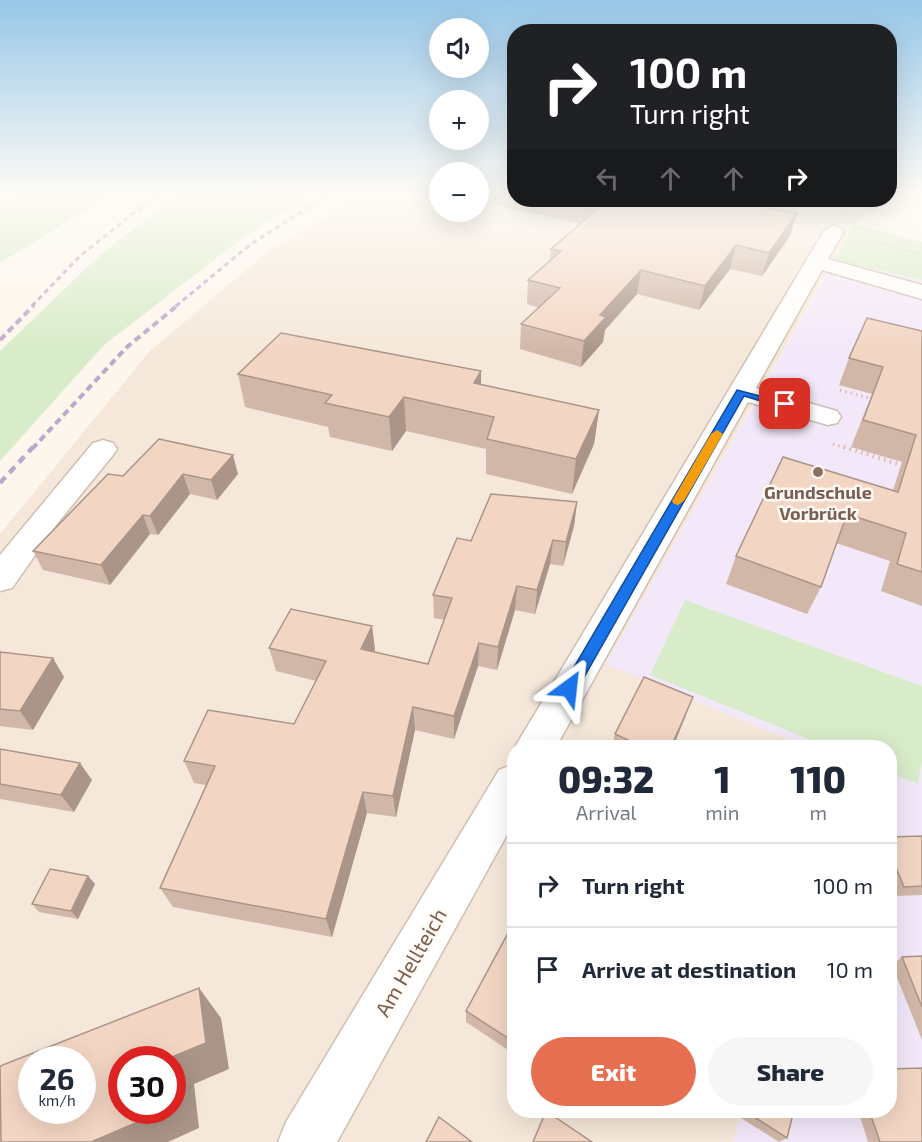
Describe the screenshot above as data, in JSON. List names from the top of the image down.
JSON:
{
  "streets": {
    "street": ["Am Hellteich"]
  },
  "places": ["Grundschule Vorbrück"],
  "page": {
    "map_buttons": ["+", "−"],
    "turn": ["100 m", "Turn right"],
    "eta": [
      "09:32",
      "Arrival",
      "1",
      "min",
      "110",
      "m"
    ],
    "list": [
      {
        "name": "Turn right",
        "value": "100 m"
      },
      {
        "name": "Arrive at destination",
        "value": "10 m"
      }
    ],
    "buttons": ["Exit", "Share"],
    "speed": "26 km/h",
    "limit": "30"
  }
}
